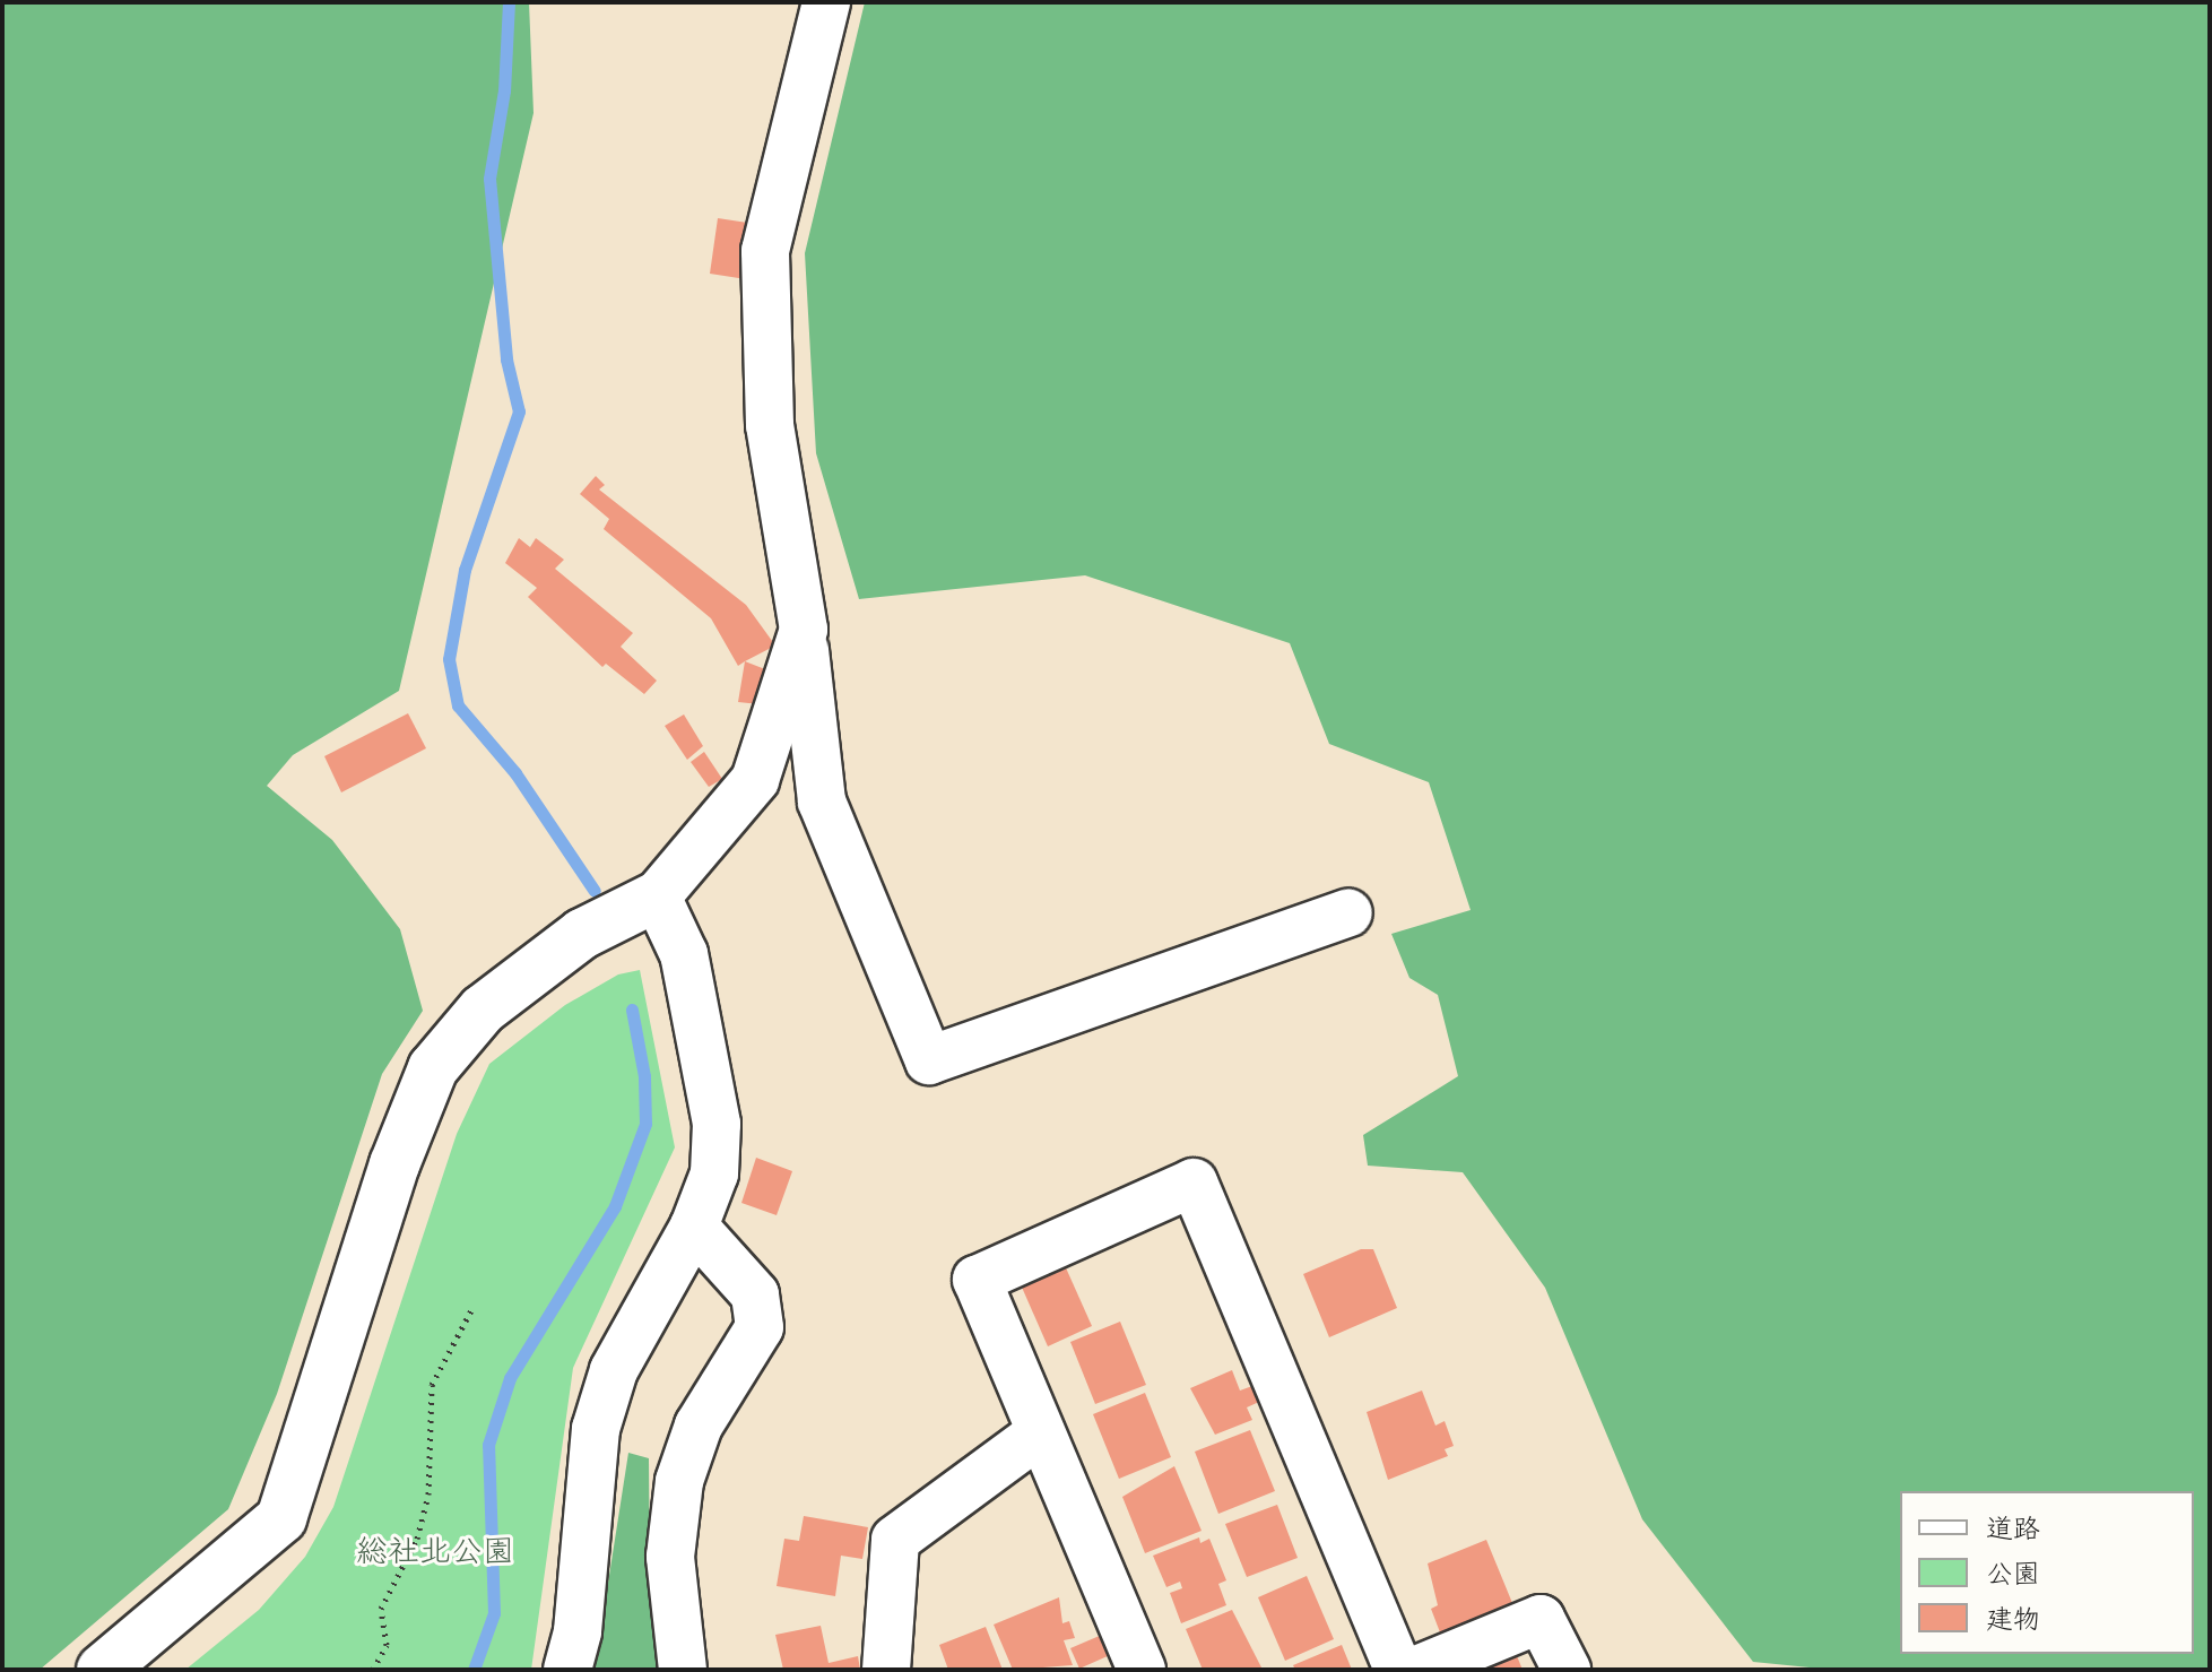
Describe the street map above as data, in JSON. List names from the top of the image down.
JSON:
{
  "parks": ["総社北公園"],
  "legend": ["道路", "公園", "建物"]
}
